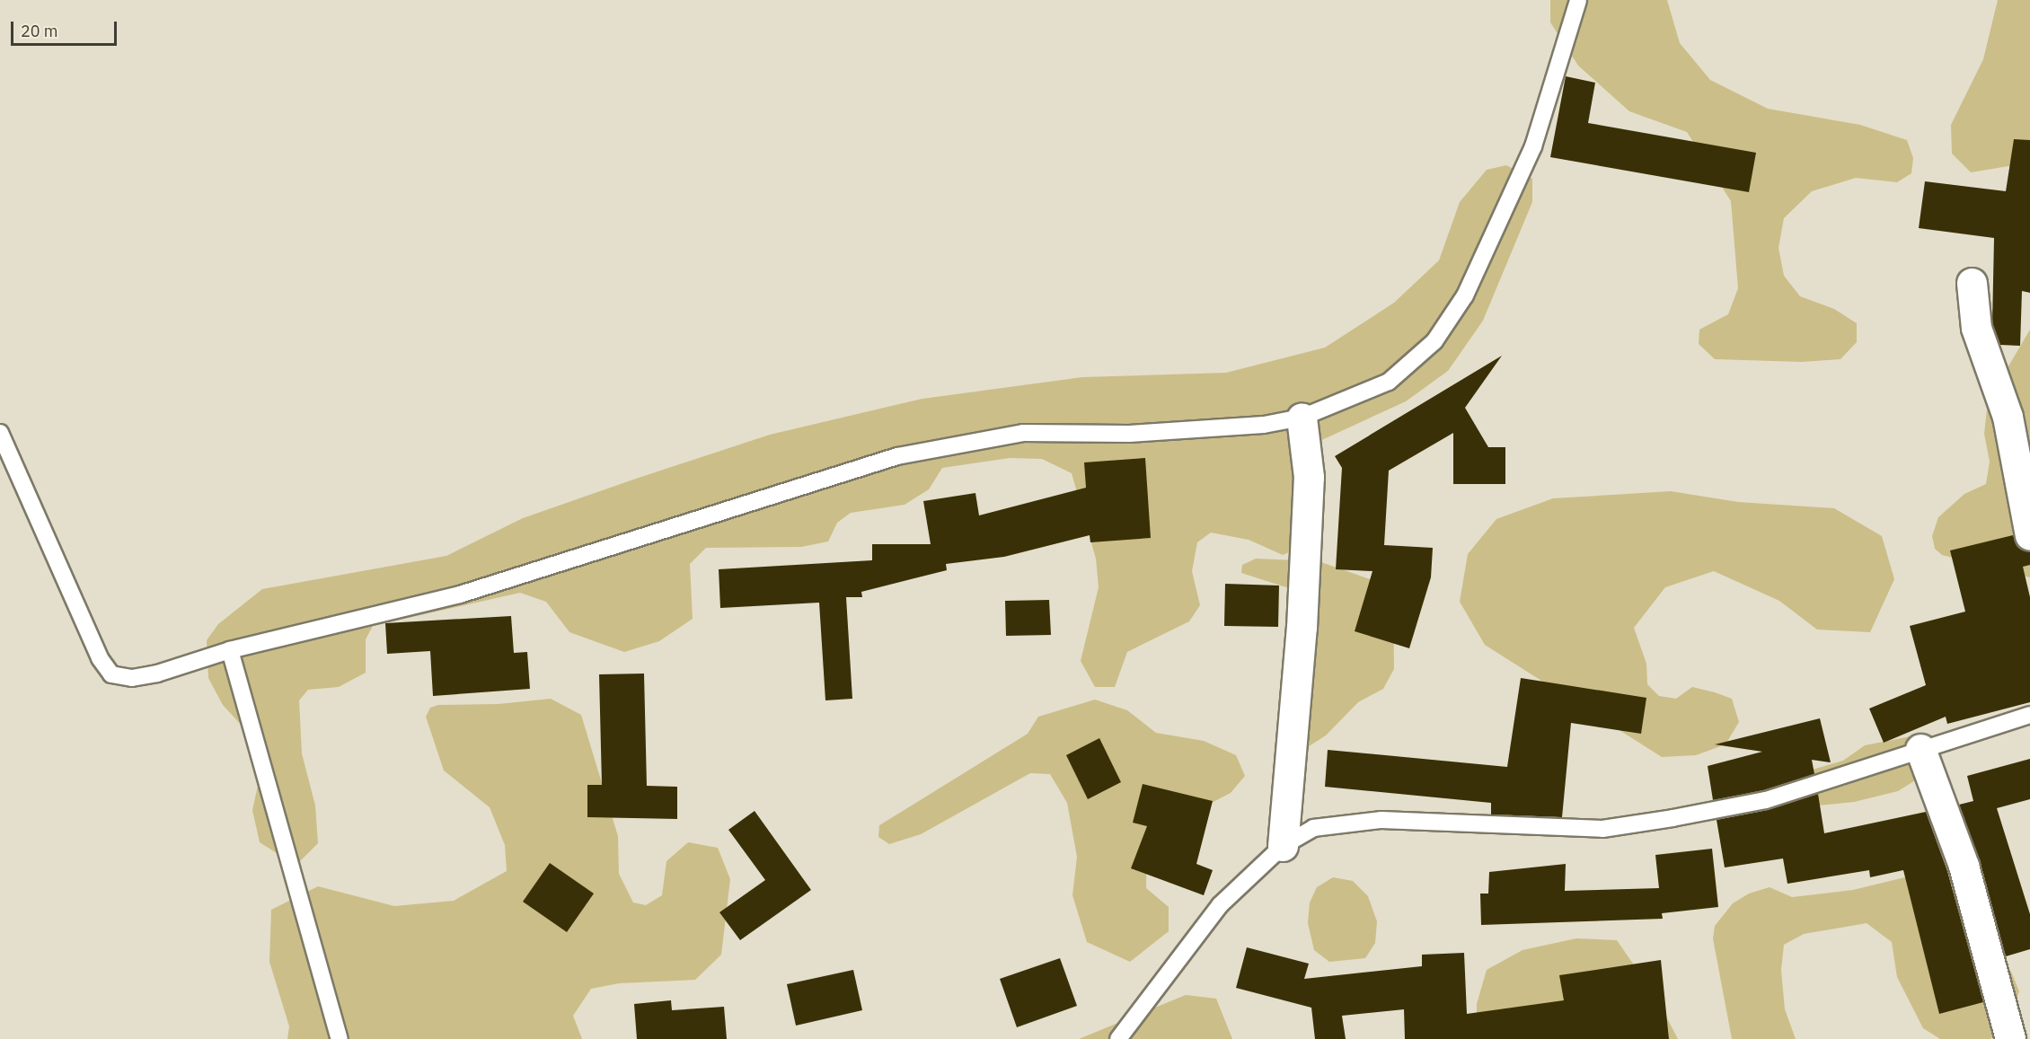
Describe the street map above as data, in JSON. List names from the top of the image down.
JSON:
{
  "scale_bar": "20 m"
}
